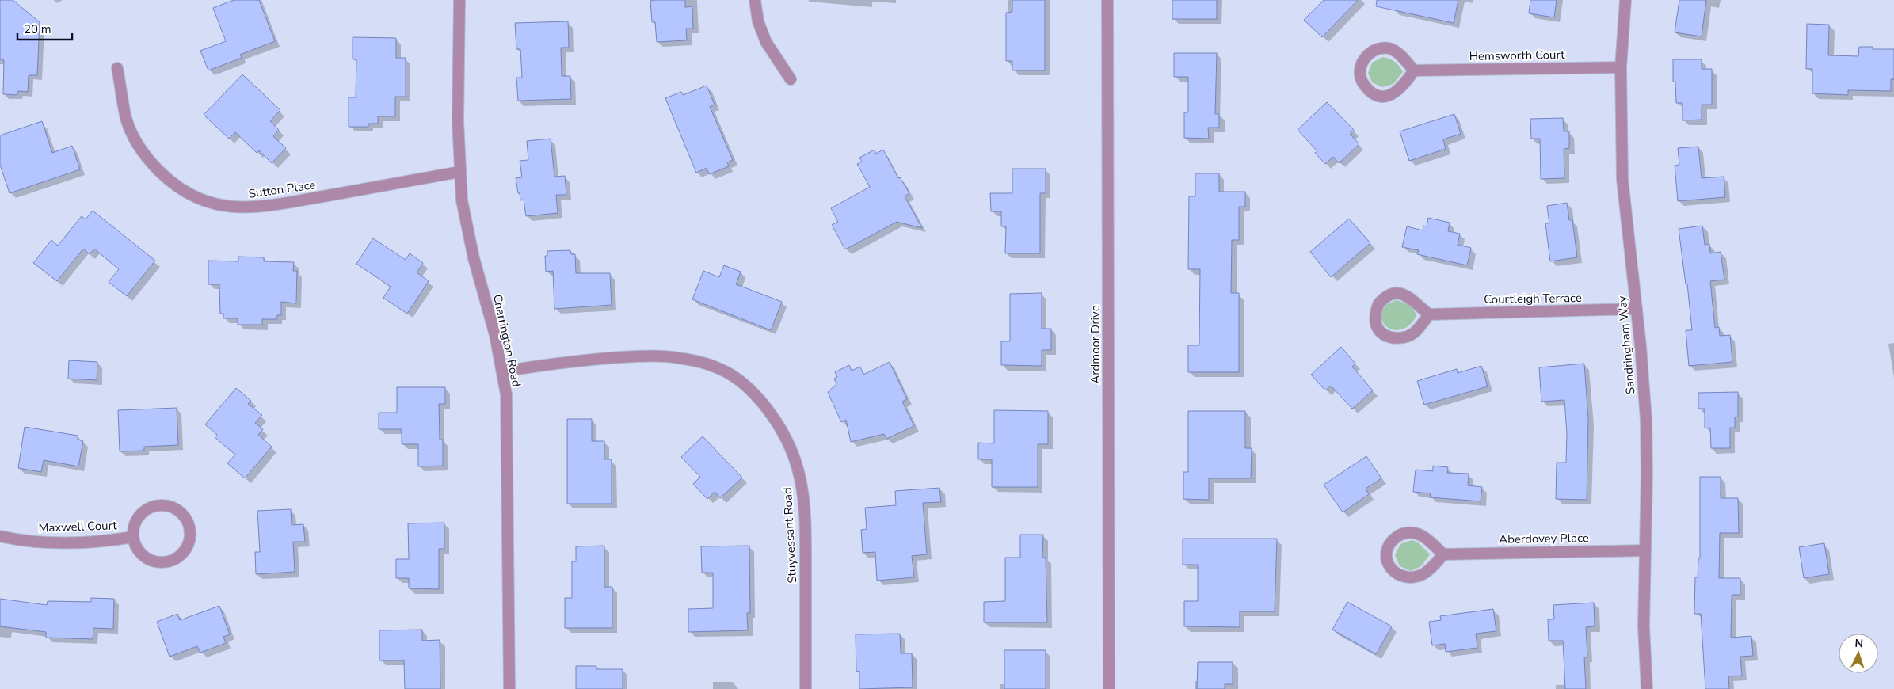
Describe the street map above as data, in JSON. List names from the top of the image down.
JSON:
{
  "streets": {
    "street": [
      "Hemsworth Court",
      "Sutton Place",
      "Courtleigh Terrace",
      "Charrington Road",
      "Ardmoor Drive",
      "Sandringham Way",
      "Maxwell Court",
      "Stuyvessant Road",
      "Aberdovey Place"
    ]
  },
  "crossings": [
    ["Hemsworth Court", "Sandringham Way"],
    ["Sutton Place", "Charrington Road"],
    ["Courtleigh Terrace", "Sandringham Way"],
    ["Charrington Road", "Stuyvessant Road"],
    ["Sandringham Way", "Aberdovey Place"]
  ],
  "scale_bar": "20 m",
  "north": "top"
}
